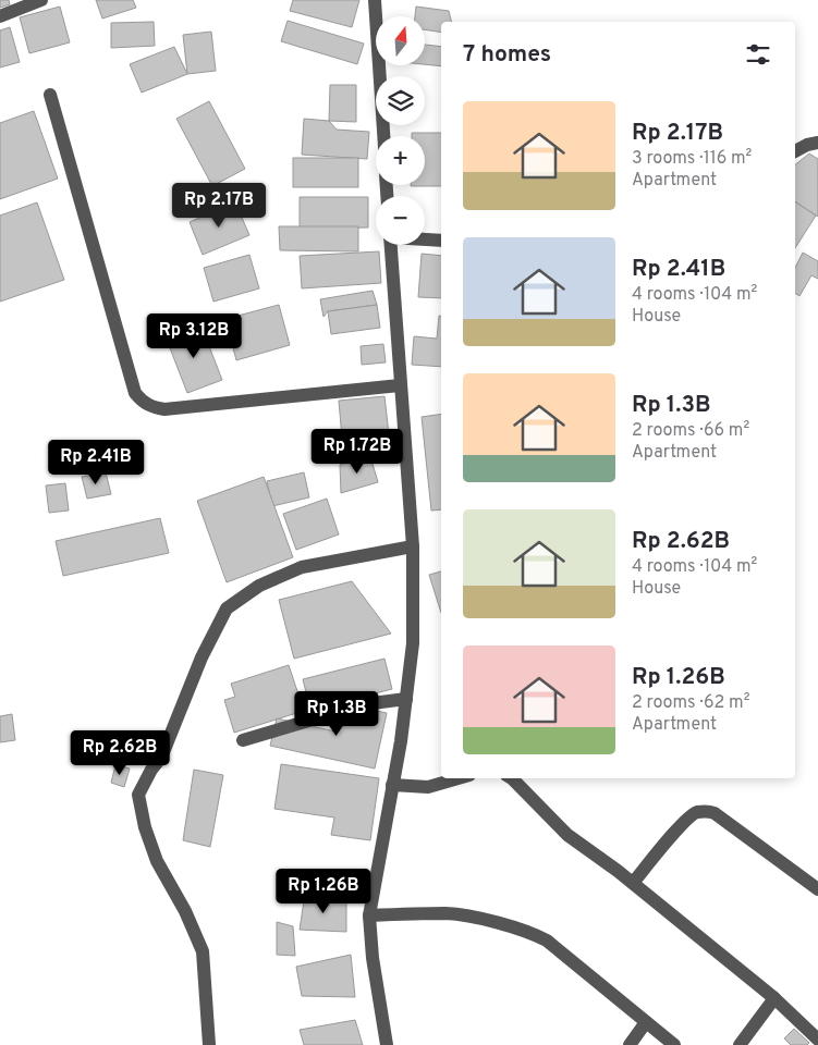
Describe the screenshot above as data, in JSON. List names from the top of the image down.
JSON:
{
  "north": "top",
  "page": {
    "map_buttons": ["+", "−"],
    "heading": "7 homes",
    "list": [
      {
        "name": "Rp 2.17B",
        "note": "3 rooms · 116 m² · Apartment"
      },
      {
        "name": "Rp 2.41B",
        "note": "4 rooms · 104 m² · House"
      },
      {
        "name": "Rp 1.3B",
        "note": "2 rooms · 66 m² · Apartment"
      },
      {
        "name": "Rp 2.62B",
        "note": "4 rooms · 104 m² · House"
      },
      {
        "name": "Rp 1.26B",
        "note": "2 rooms · 62 m² · Apartment"
      }
    ],
    "price": [
      "Rp 2.17B",
      "Rp 3.12B",
      "Rp 1.72B",
      "Rp 2.41B",
      "Rp 1.3B",
      "Rp 2.62B",
      "Rp 1.26B"
    ]
  }
}
